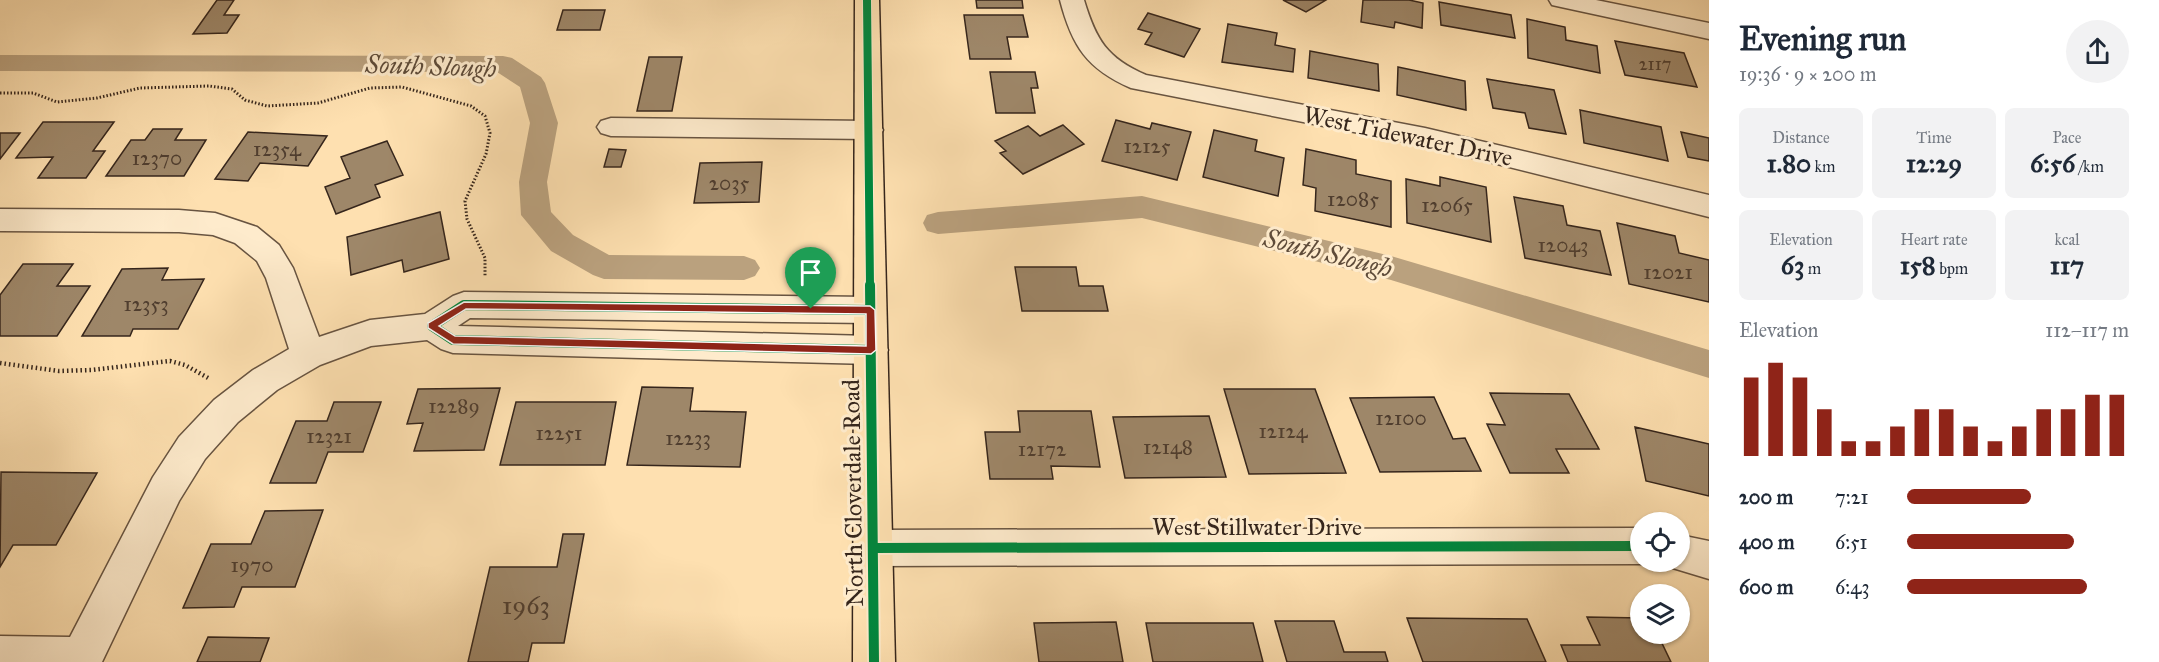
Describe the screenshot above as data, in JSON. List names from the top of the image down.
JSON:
{
  "streets": {
    "main road": ["North Cloverdale Road"],
    "street": ["West Tidewater Drive", "West Stillwater Drive"]
  },
  "crossings": [
    ["North Cloverdale Road", "West Stillwater Drive"]
  ],
  "water": ["South Slough"],
  "house_numbers": [
    "2117",
    "12125",
    "12354",
    "12370",
    "2035",
    "12085",
    "12065",
    "12043",
    "12021",
    "12353",
    "12289",
    "12100",
    "12124",
    "12251",
    "12321",
    "12233",
    "12148",
    "12172",
    "1970",
    "1963"
  ],
  "page": {
    "heading": ["Evening run", "19:36 · 9 × 200 m"],
    "stats": [
      ["Distance", "1.80 km"],
      ["Time", "12:29"],
      ["Pace", "6:56 /km"],
      ["Elevation", "63 m"],
      ["Heart rate", "158 bpm"],
      ["kcal", "117"]
    ],
    "chart": ["Elevation", "112–117 m"],
    "list": [
      {
        "name": "200 m",
        "note": "7:21"
      },
      {
        "name": "400 m",
        "note": "6:51"
      },
      {
        "name": "600 m",
        "note": "6:43"
      }
    ]
  }
}
